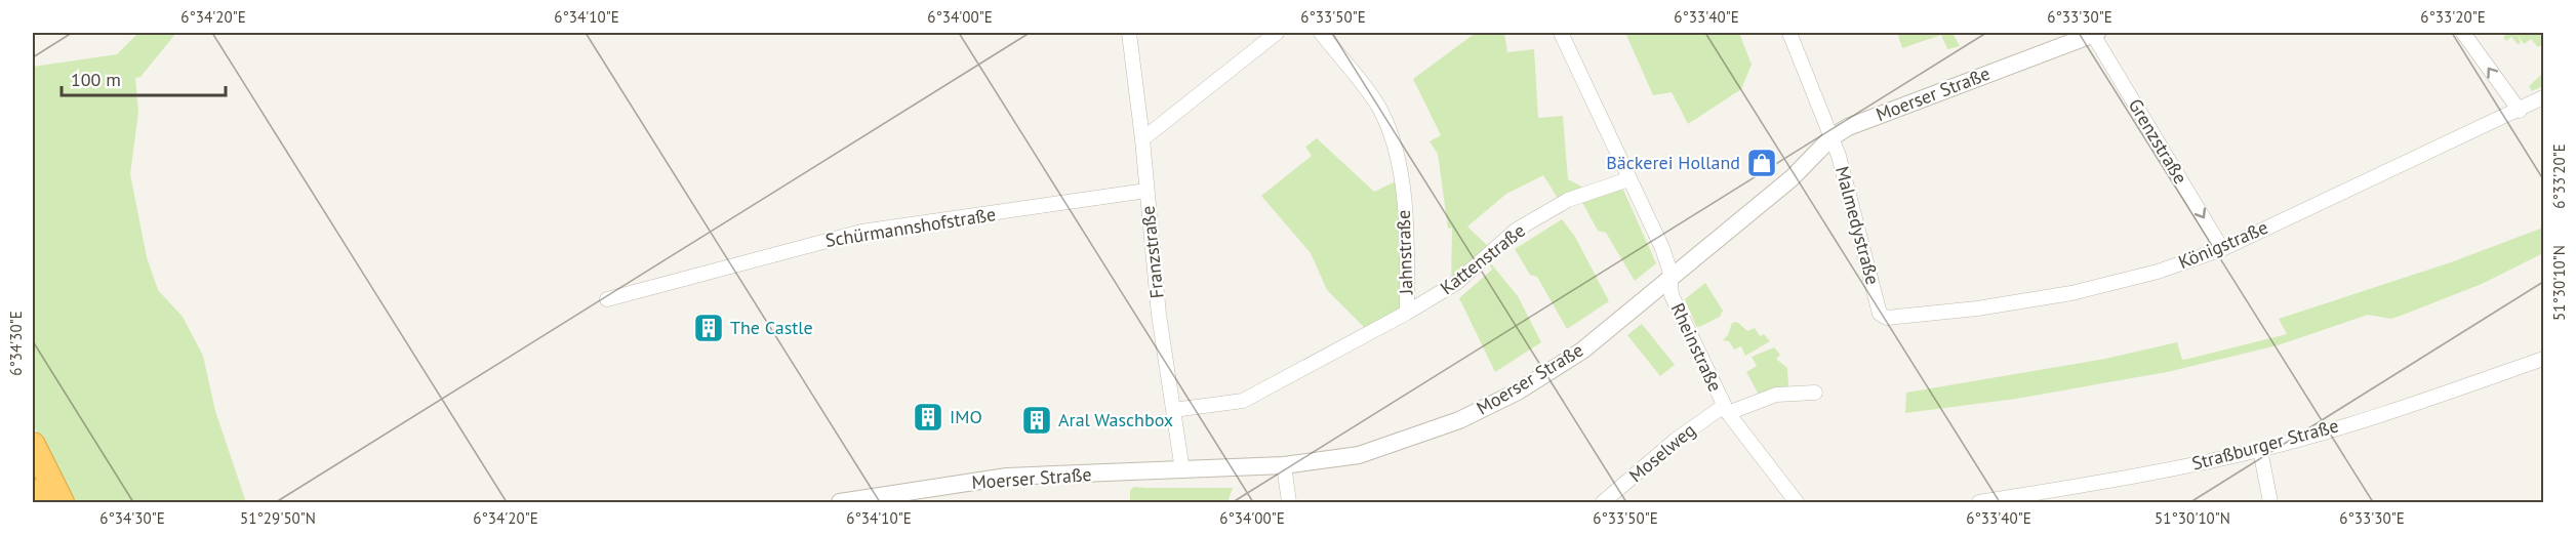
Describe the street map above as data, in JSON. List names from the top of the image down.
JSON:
{
  "streets": {
    "street": [
      "Moerser Straße",
      "Grenzstraße",
      "Malmedystraße",
      "Schürmannshofstraße",
      "Königstraße",
      "Franzstraße",
      "Jahnstraße",
      "Kattenstraße",
      "Rheinstraße",
      "Straßburger Straße",
      "Moselweg"
    ]
  },
  "crossings": [
    ["Moerser Straße", "Grenzstraße"],
    ["Moerser Straße", "Malmedystraße"],
    ["Moerser Straße", "Franzstraße"],
    ["Moerser Straße", "Rheinstraße"],
    ["Grenzstraße", "Königstraße"],
    ["Malmedystraße", "Königstraße"],
    ["Schürmannshofstraße", "Franzstraße"],
    ["Franzstraße", "Jahnstraße"],
    ["Jahnstraße", "Kattenstraße"],
    ["Rheinstraße", "Moselweg"]
  ],
  "one_way": ["Grenzstraße"],
  "places": {
    "shop": ["Bäckerei Holland"],
    "building": ["The Castle", "IMO", "Aral Waschbox"]
  },
  "scale_bar": "100 m",
  "coordinates": [
    "6°34'20\"E",
    "6°34'10\"E",
    "6°34'00\"E",
    "6°33'50\"E",
    "6°33'40\"E",
    "6°33'30\"E",
    "6°33'20\"E",
    "51°30'10\"N",
    "6°34'30\"E",
    "51°29'50\"N"
  ]
}
